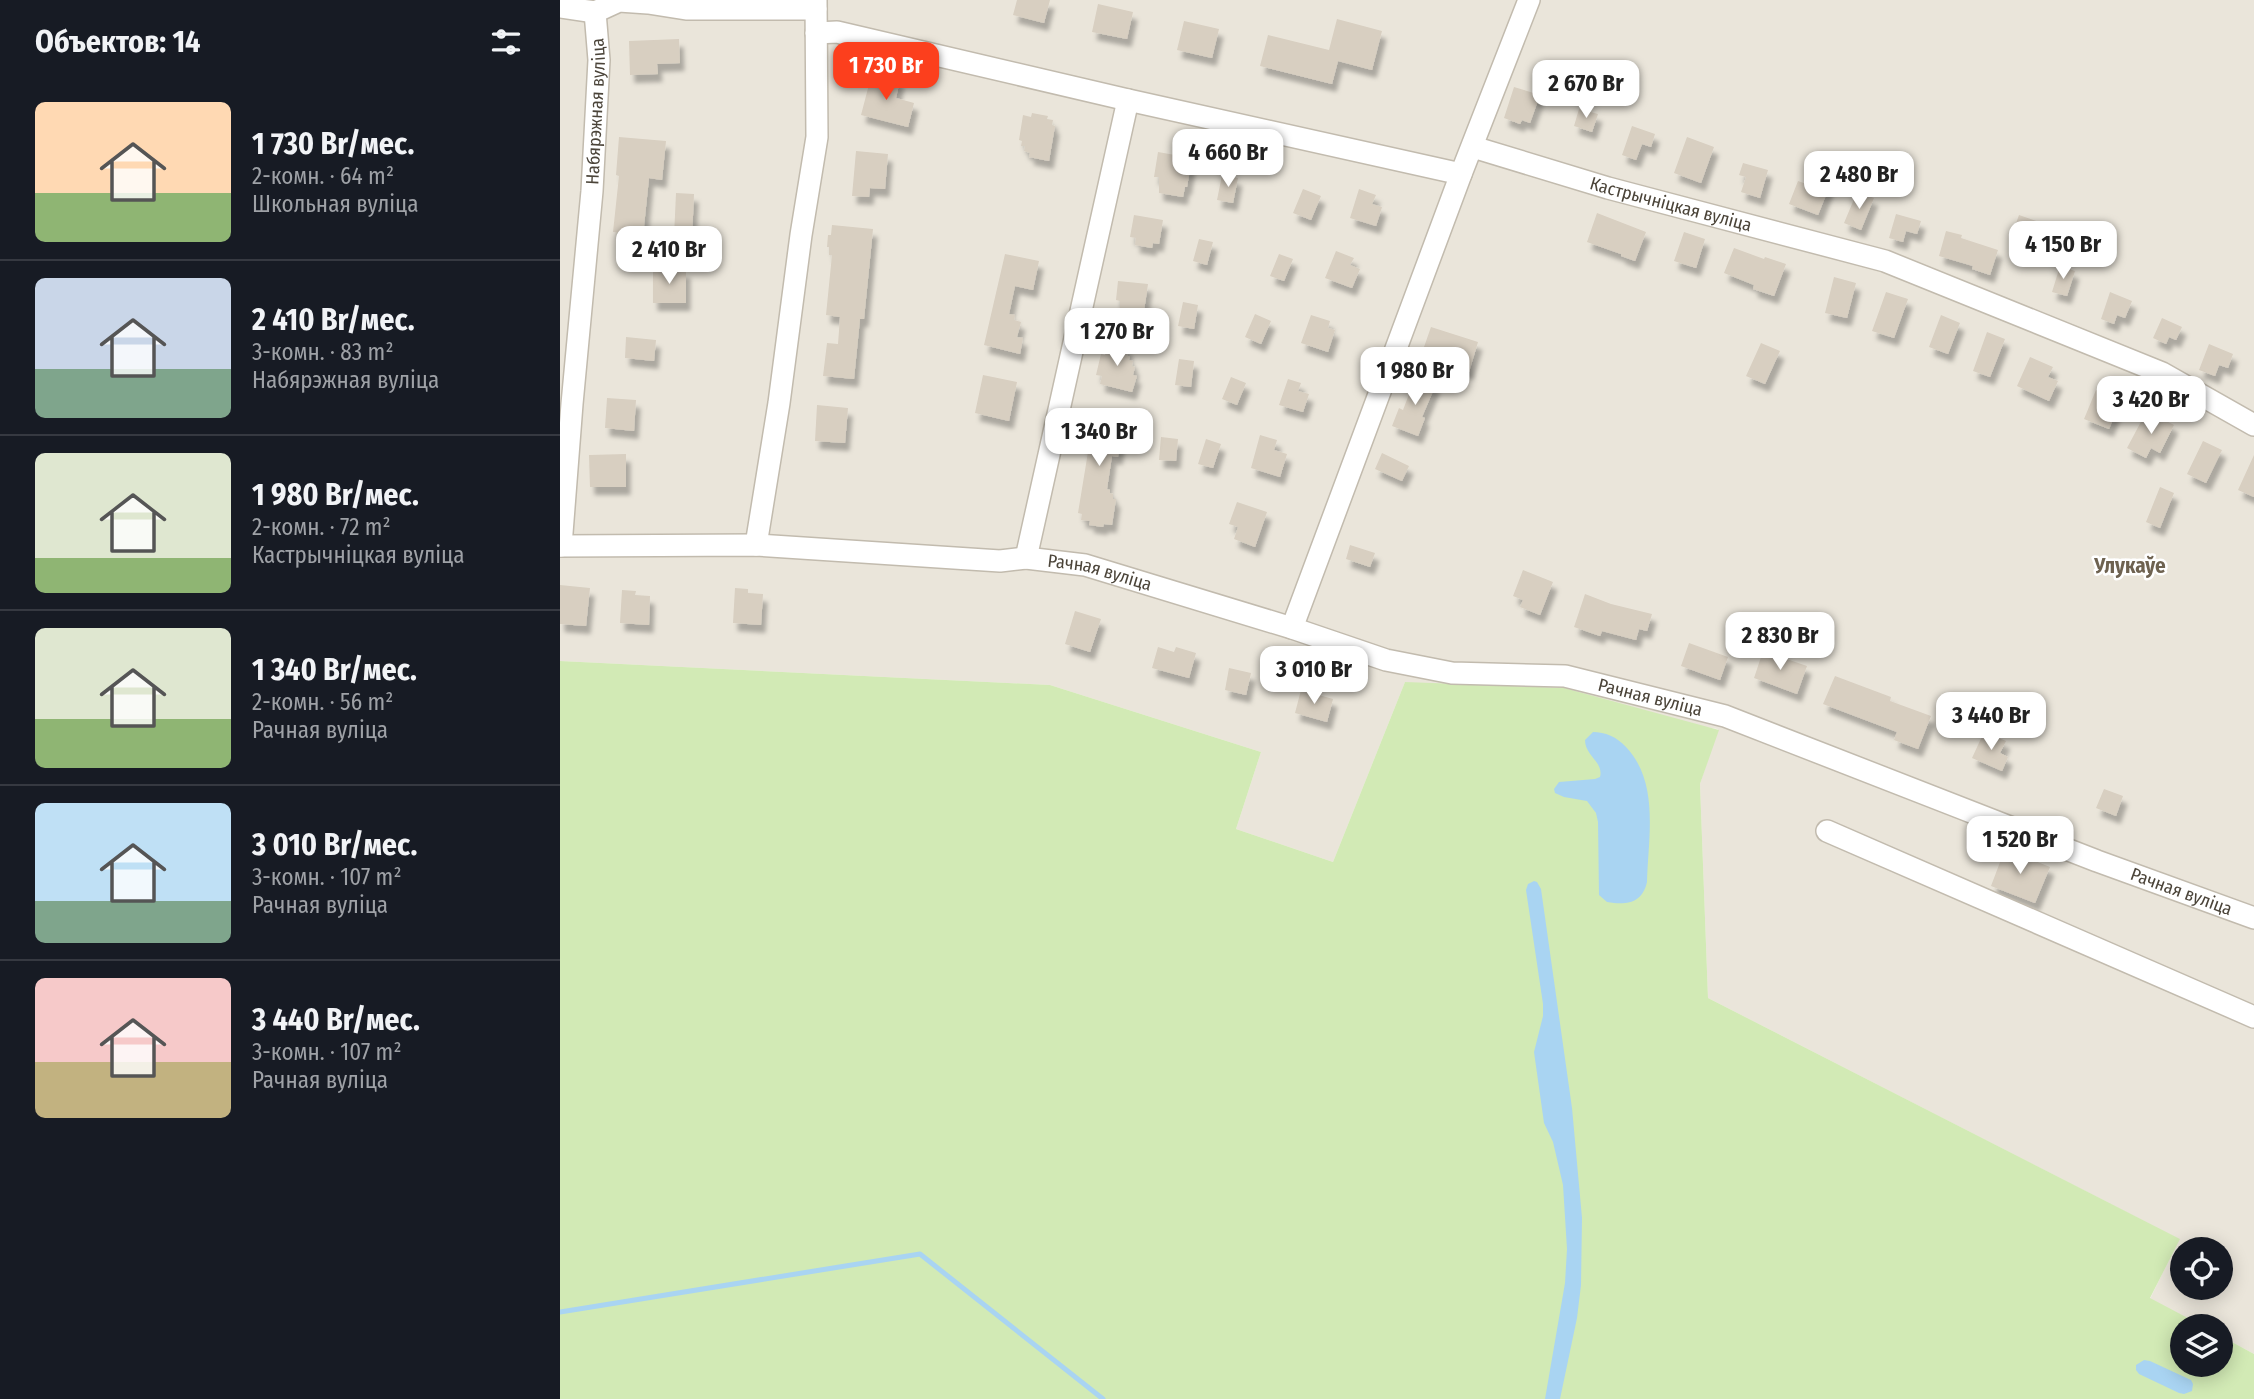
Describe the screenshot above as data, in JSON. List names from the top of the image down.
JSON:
{
  "streets": {
    "street": ["Набярэжная вуліца", "Кастрычніцкая вуліца", "Рачная вуліца"]
  },
  "crossings": [
    ["Набярэжная вуліца", "Рачная вуліца"]
  ],
  "districts": ["Улукаўе"],
  "page": {
    "heading": "Объектов: 14",
    "price": [
      "1 730 Br",
      "2 670 Br",
      "4 660 Br",
      "2 480 Br",
      "4 150 Br",
      "2 410 Br",
      "1 270 Br",
      "1 980 Br",
      "3 420 Br",
      "1 340 Br",
      "2 830 Br",
      "3 010 Br",
      "3 440 Br",
      "1 520 Br"
    ],
    "list": [
      {
        "name": "1 730 Br/мес.",
        "note": "2-комн. · 64 m² · Школьная вуліца"
      },
      {
        "name": "2 410 Br/мес.",
        "note": "3-комн. · 83 m² · Набярэжная вуліца"
      },
      {
        "name": "1 980 Br/мес.",
        "note": "2-комн. · 72 m² · Кастрычніцкая вуліца"
      },
      {
        "name": "1 340 Br/мес.",
        "note": "2-комн. · 56 m² · Рачная вуліца"
      },
      {
        "name": "3 010 Br/мес.",
        "note": "3-комн. · 107 m² · Рачная вуліца"
      },
      {
        "name": "3 440 Br/мес.",
        "note": "3-комн. · 107 m² · Рачная вуліца"
      }
    ]
  }
}
